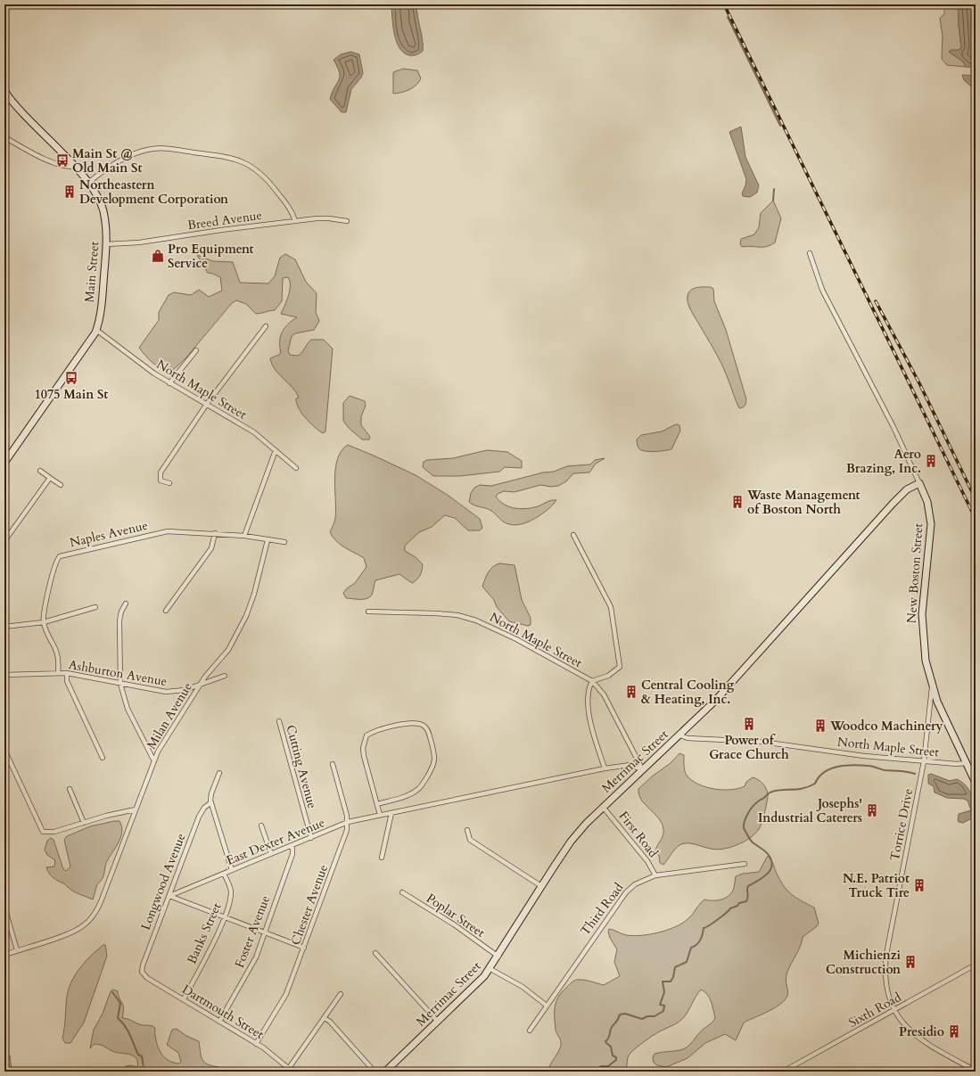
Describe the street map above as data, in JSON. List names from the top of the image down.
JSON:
{
  "streets": {
    "main road": ["Main Street", "New Boston Street", "Merrimac Street"],
    "street": [
      "Breed Avenue",
      "North Maple Street",
      "Naples Avenue",
      "Ashburton Avenue",
      "Milan Avenue",
      "Cutting Avenue",
      "Torrice Drive",
      "First Road",
      "East Dexter Avenue",
      "Longwood Avenue",
      "Chester Avenue",
      "Third Road",
      "Poplar Street",
      "Foster Avenue",
      "Banks Street",
      "Sixth Road",
      "Dartmouth Street"
    ]
  },
  "crossings": [
    ["Breed Avenue", "Main Street"],
    ["Main Street", "North Maple Street"],
    ["North Maple Street", "New Boston Street"],
    ["North Maple Street", "Merrimac Street"],
    ["North Maple Street", "Torrice Drive"],
    ["Naples Avenue", "Milan Avenue"],
    ["New Boston Street", "Merrimac Street"],
    ["New Boston Street", "Torrice Drive"],
    ["Ashburton Avenue", "Milan Avenue"],
    ["Merrimac Street", "First Road"],
    ["Merrimac Street", "Poplar Street"],
    ["Cutting Avenue", "East Dexter Avenue"],
    ["Torrice Drive", "Sixth Road"],
    ["First Road", "Third Road"],
    ["East Dexter Avenue", "Longwood Avenue"],
    ["East Dexter Avenue", "Chester Avenue"],
    ["East Dexter Avenue", "Foster Avenue"],
    ["East Dexter Avenue", "Banks Street"],
    ["Longwood Avenue", "Dartmouth Street"],
    ["Chester Avenue", "Dartmouth Street"],
    ["Foster Avenue", "Dartmouth Street"],
    ["Banks Street", "Dartmouth Street"]
  ],
  "places": {
    "bus stop": ["Main St @ Old Main St", "1075 Main St"],
    "building": [
      "Northeastern Development Corporation",
      "Aero Brazing, Inc.",
      "Waste Management of Boston North",
      "Central Cooling & Heating, Inc.",
      "Power of Grace Church",
      "Woodco Machinery",
      "Josephs' Industrial Caterers",
      "N.E. Patriot Truck Tire",
      "Michienzi Construction",
      "Presidio"
    ],
    "shop": ["Pro Equipment Service"]
  }
}
